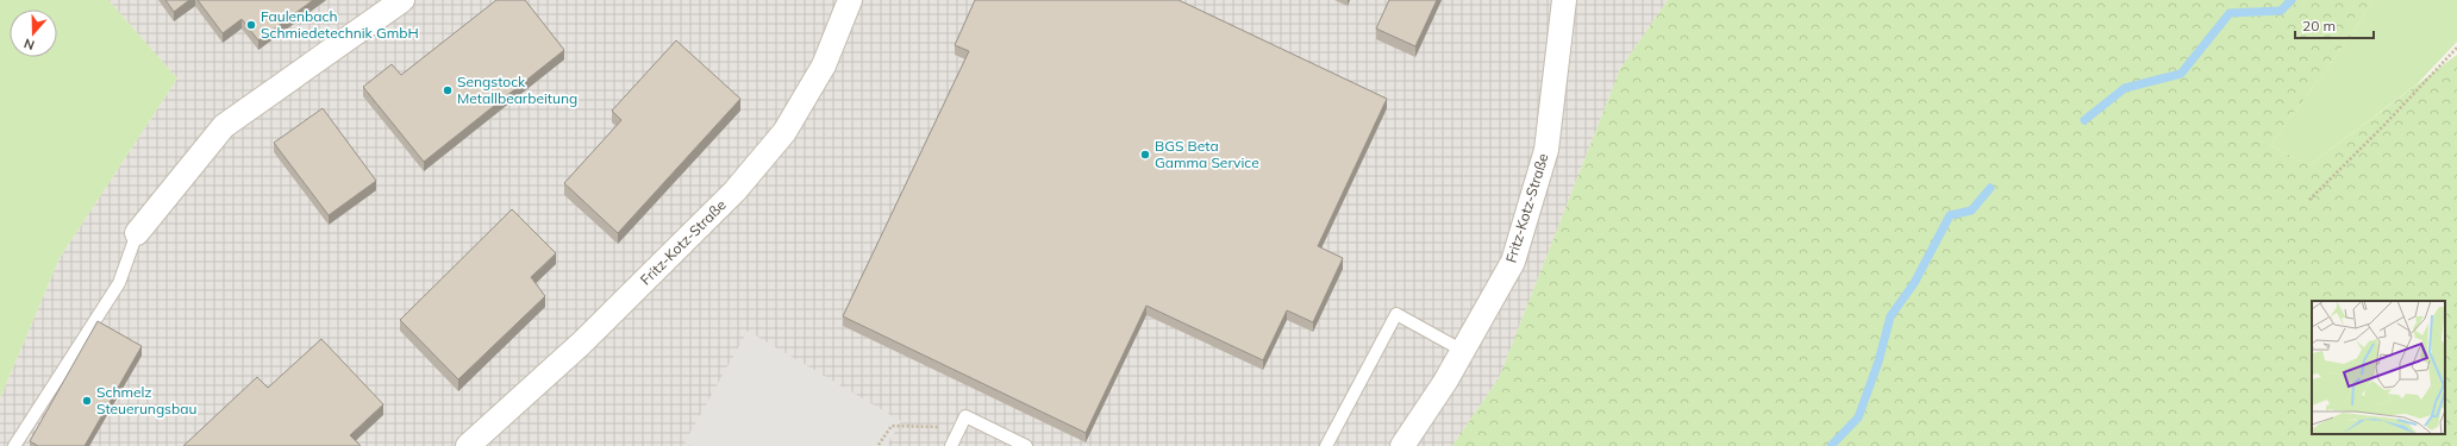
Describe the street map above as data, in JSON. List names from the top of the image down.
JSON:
{
  "streets": {
    "street": ["Fritz-Kotz-Straße"]
  },
  "places": [
    "Faulenbach Schmiedetechnik GmbH",
    "Sengstock Metallbearbeitung",
    "BGS Beta Gamma Service",
    "Schmelz Steuerungsbau"
  ],
  "scale_bar": "20 m",
  "north": "bottom"
}
